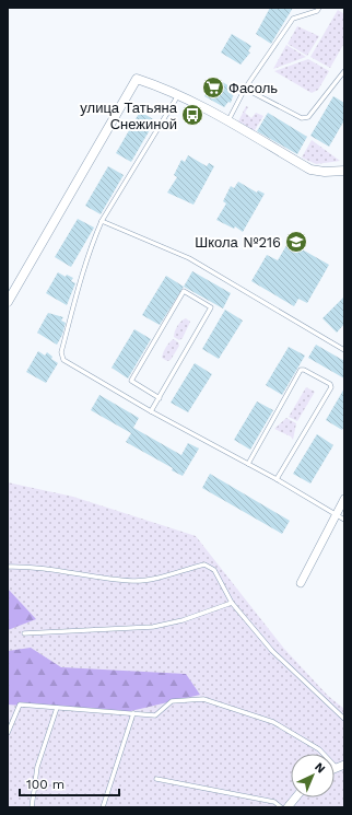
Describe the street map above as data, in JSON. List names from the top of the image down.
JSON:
{
  "places": {
    "supermarket": ["Фасоль"],
    "bus stop": ["улица Татьяна Снежиной"],
    "school or university": ["Школа №216"]
  },
  "scale_bar": "100 m",
  "north": "top right"
}
